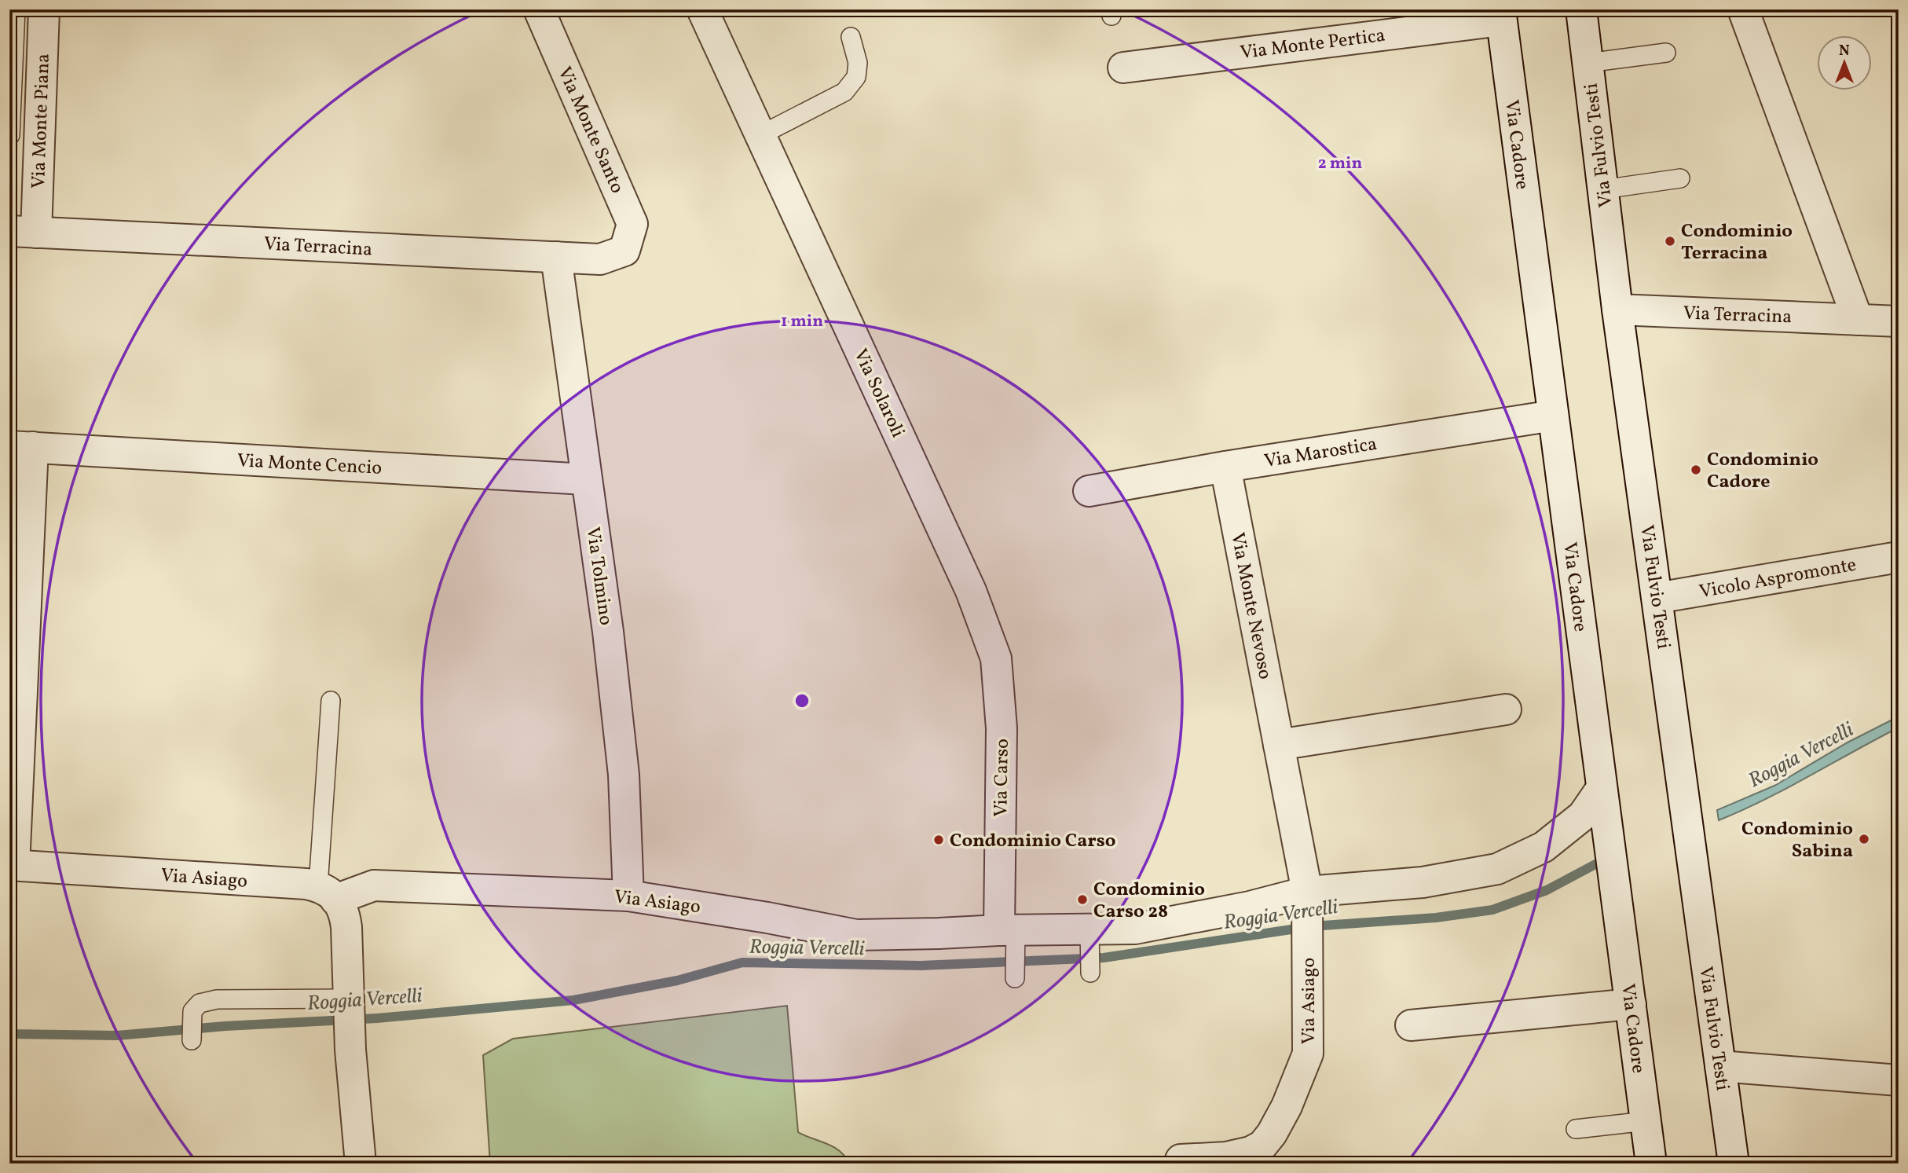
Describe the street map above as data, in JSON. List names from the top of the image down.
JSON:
{
  "streets": {
    "street": [
      "Via Monte Pertica",
      "Via Monte Piana",
      "Via Monte Santo",
      "Via Cadore",
      "Via Fulvio Testi",
      "Via Terracina",
      "Via Solaroli",
      "Via Marostica",
      "Via Monte Cencio",
      "Via Tolmino",
      "Vicolo Aspromonte",
      "Via Monte Nevoso",
      "Via Carso",
      "Via Asiago"
    ]
  },
  "crossings": [
    ["Via Monte Pertica", "Via Cadore"],
    ["Via Monte Piana", "Via Terracina"],
    ["Via Monte Santo", "Via Terracina"],
    ["Via Cadore", "Via Marostica"],
    ["Via Cadore", "Via Asiago"],
    ["Via Fulvio Testi", "Via Terracina"],
    ["Via Fulvio Testi", "Vicolo Aspromonte"],
    ["Via Terracina", "Via Tolmino"],
    ["Via Solaroli", "Via Carso"],
    ["Via Marostica", "Via Monte Nevoso"],
    ["Via Monte Cencio", "Via Tolmino"],
    ["Via Tolmino", "Via Asiago"],
    ["Via Monte Nevoso", "Via Asiago"],
    ["Via Carso", "Via Asiago"]
  ],
  "water": ["Roggia Vercelli"],
  "places": [
    "Condominio Terracina",
    "Condominio Cadore",
    "Condominio Sabina",
    "Condominio Carso",
    "Condominio Carso 28"
  ],
  "north": "top",
  "rings": ["2 min", "1 min"]
}
